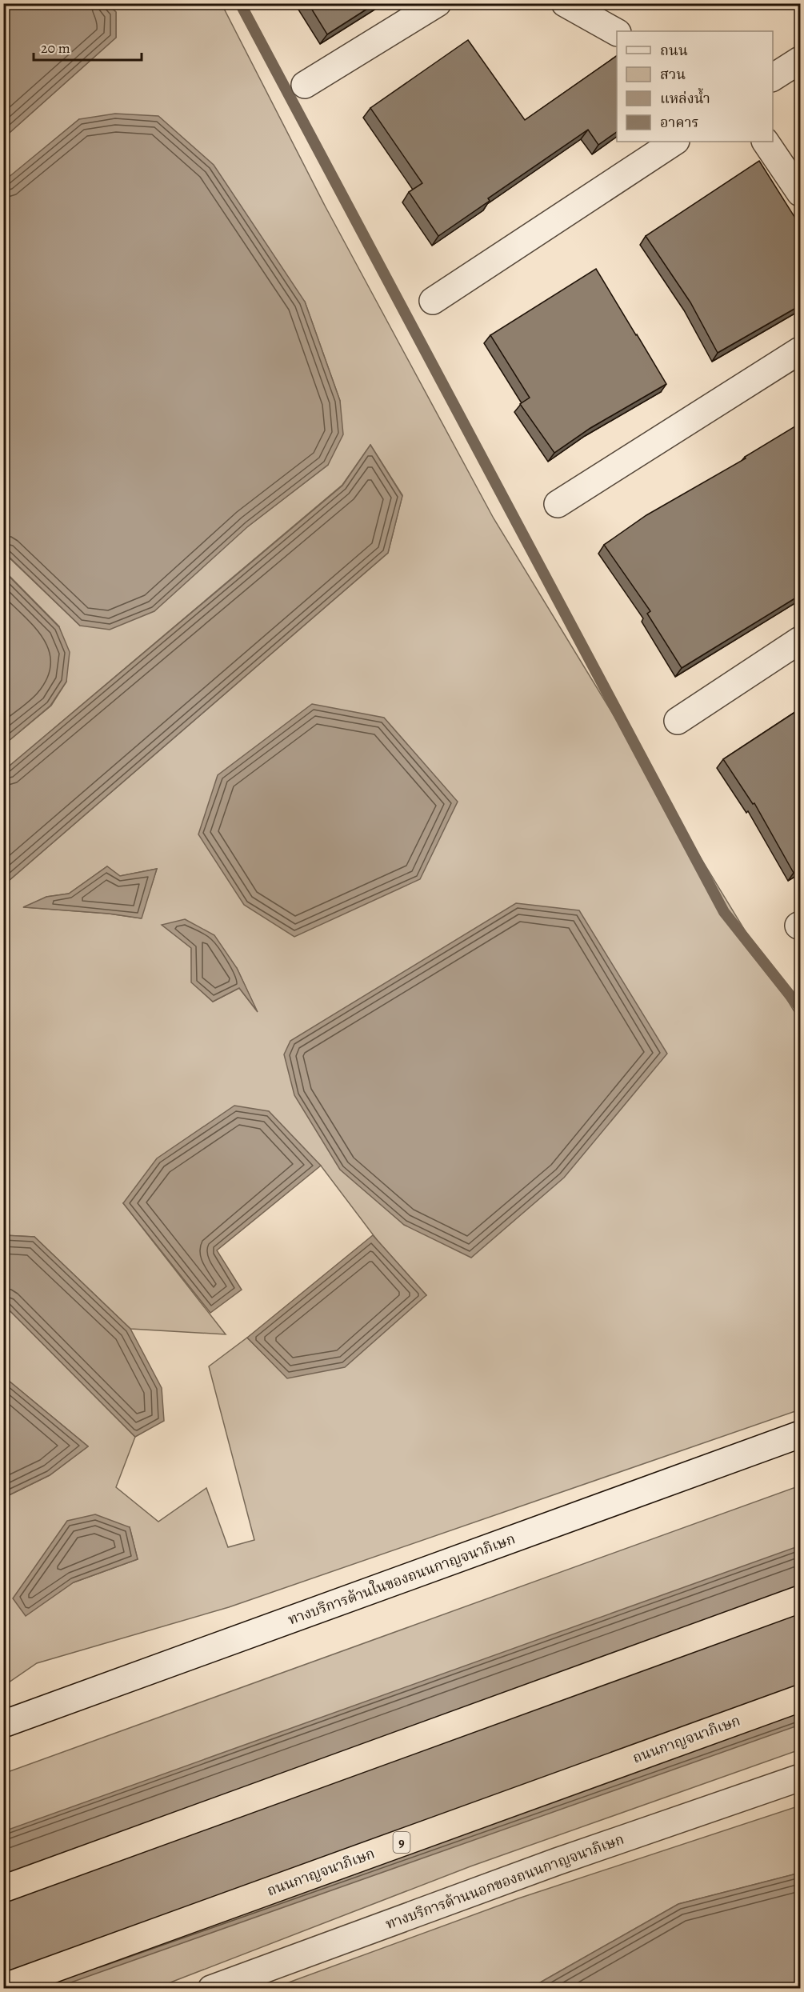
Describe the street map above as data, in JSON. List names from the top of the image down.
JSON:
{
  "streets": {
    "highway": ["ถนนกาญจนาภิเษก", "9"],
    "street": ["ทางบริการด้านในของถนนกาญจนาภิเษก", "ทางบริการด้านนอกของถนนกาญจนาภิเษก"]
  },
  "legend": [
    "ถนน",
    "สวน",
    "แหล่งน้ำ",
    "อาคาร"
  ],
  "scale_bar": "20 m"
}
